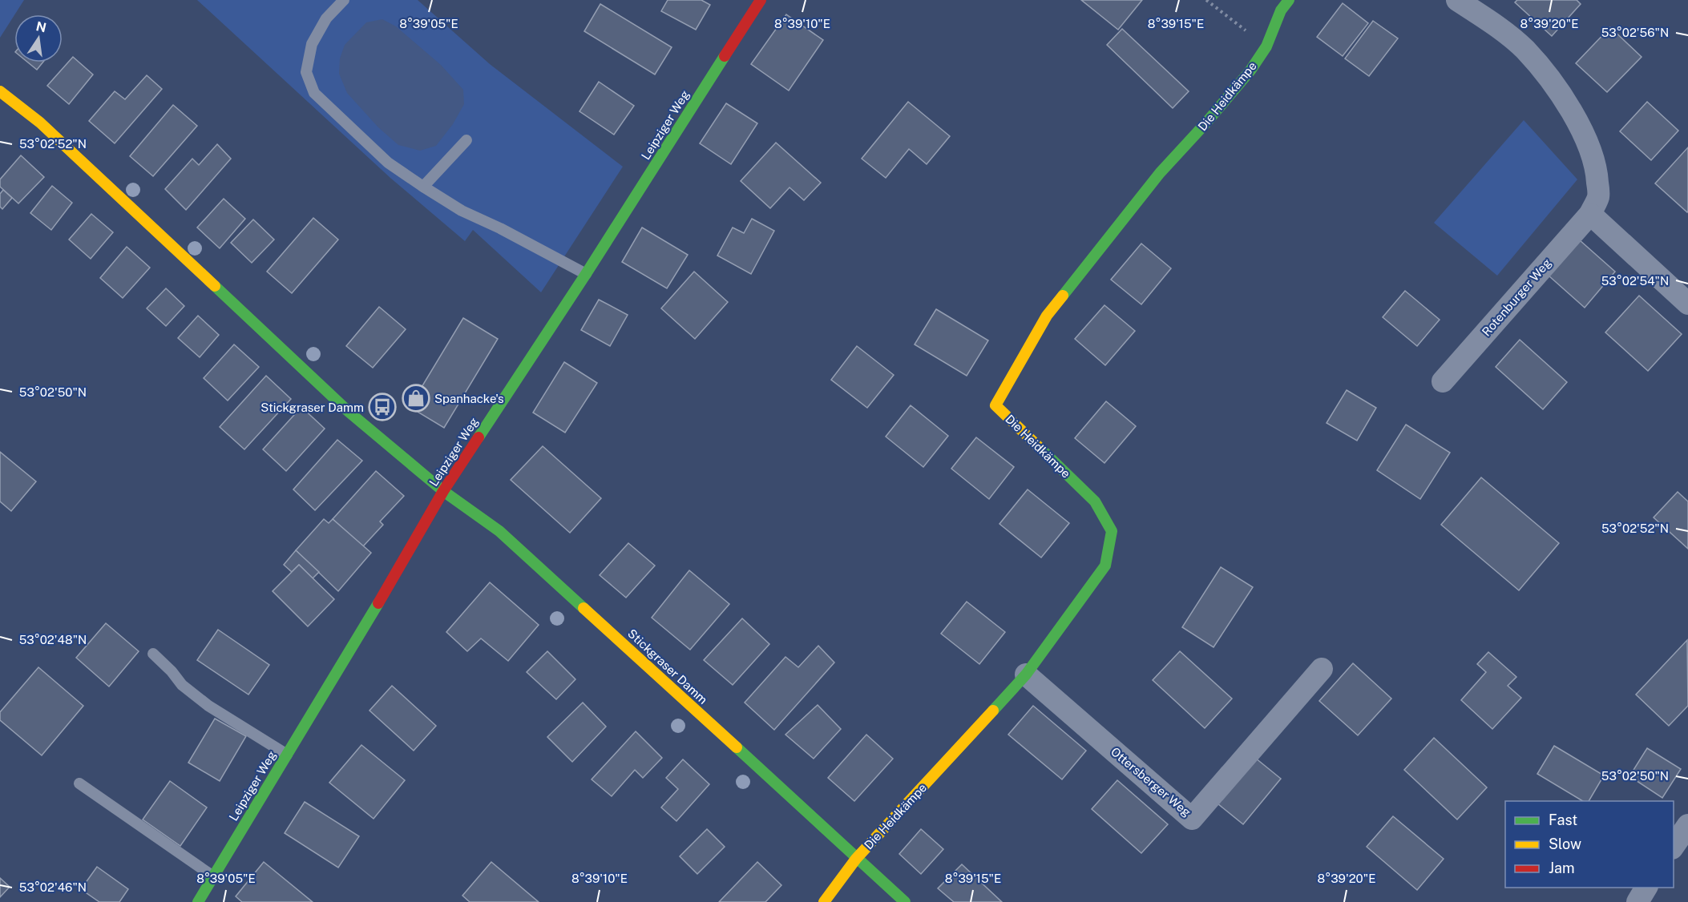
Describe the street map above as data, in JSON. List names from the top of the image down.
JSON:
{
  "streets": {
    "street": [
      "Die Heidkämpe",
      "Leipziger Weg",
      "Rotenburger Weg",
      "Stickgraser Damm",
      "Ottersberger Weg"
    ]
  },
  "crossings": [
    ["Die Heidkämpe", "Stickgraser Damm"],
    ["Die Heidkämpe", "Ottersberger Weg"],
    ["Leipziger Weg", "Stickgraser Damm"]
  ],
  "places": {
    "shop": ["Spanhacke's"],
    "bus stop": ["Stickgraser Damm"]
  },
  "legend": ["Fast", "Slow", "Jam"],
  "north": "top",
  "coordinates": [
    "8°39'05\"E",
    "8°39'10\"E",
    "8°39'15\"E",
    "8°39'20\"E",
    "53°02'56\"N",
    "53°02'52\"N",
    "53°02'54\"N",
    "53°02'50\"N",
    "53°02'48\"N",
    "53°02'46\"N"
  ]
}
